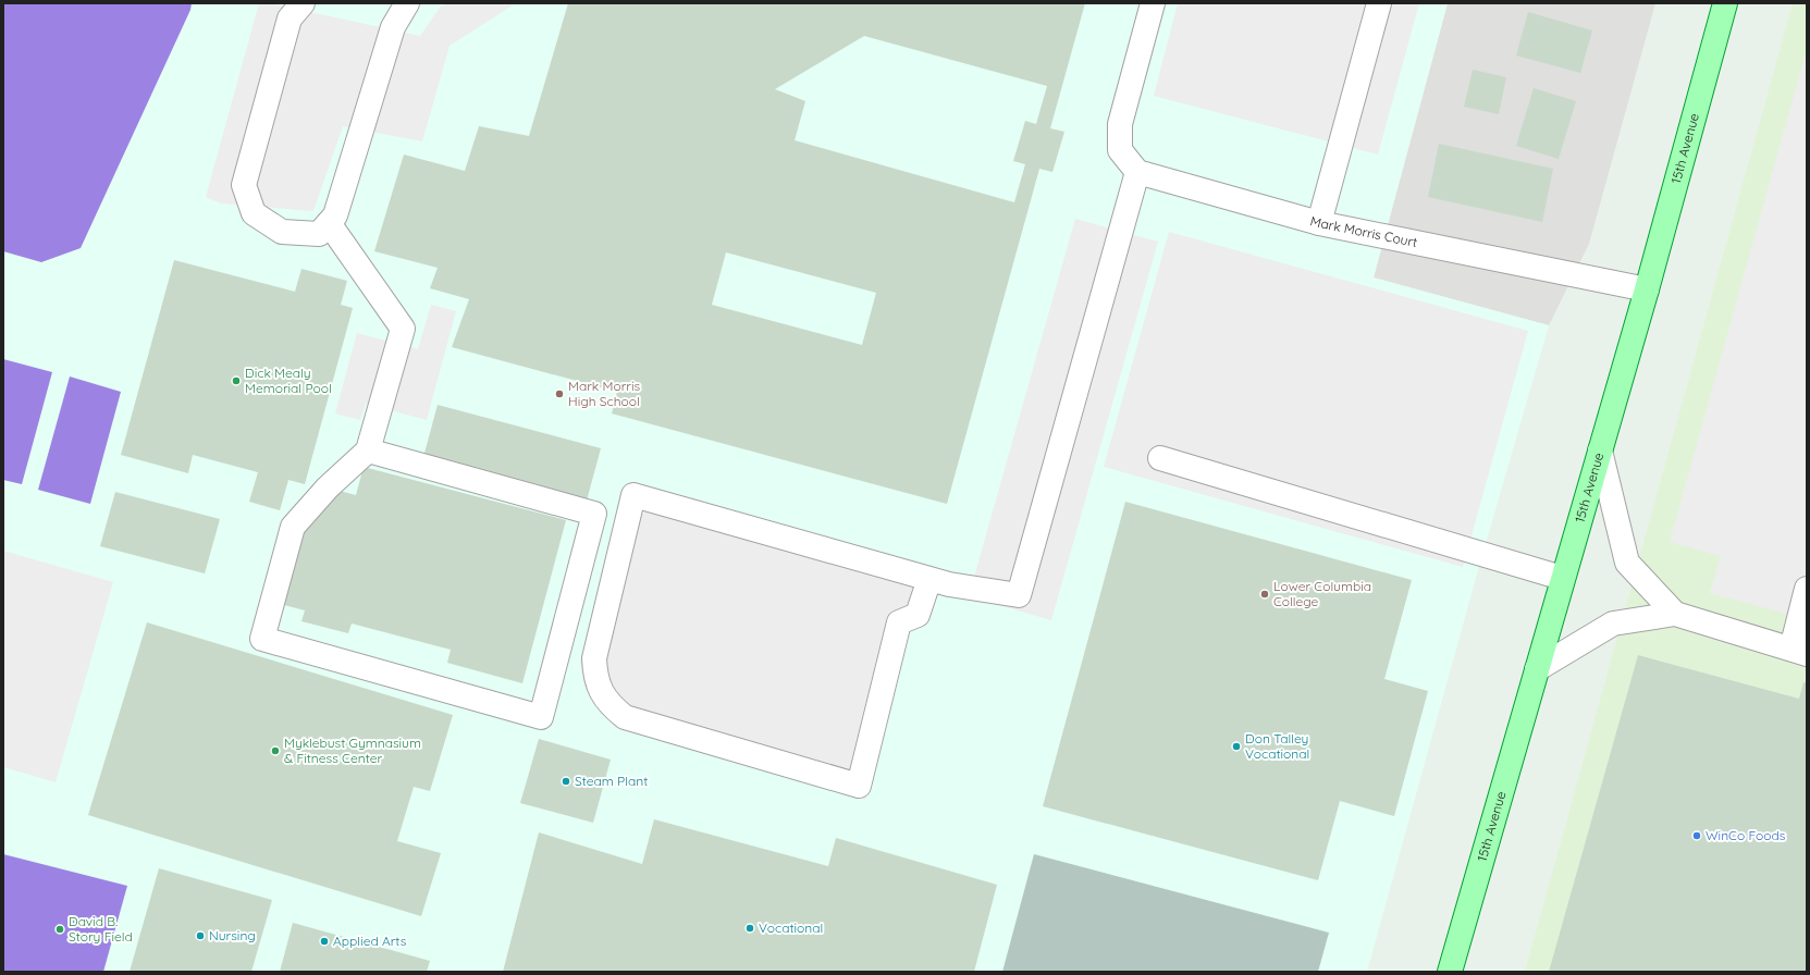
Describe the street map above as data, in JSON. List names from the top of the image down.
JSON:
{
  "streets": {
    "main road": ["15th Avenue"],
    "lane": ["Mark Morris Court"]
  },
  "crossings": [
    ["15th Avenue", "Mark Morris Court"]
  ],
  "places": [
    "Dick Mealy Memorial Pool",
    "Mark Morris High School",
    "Lower Columbia College",
    "Don Talley Vocational",
    "Myklebust Gymnasium & Fitness Center",
    "Steam Plant",
    "WinCo Foods",
    "Vocational",
    "David B. Story Field",
    "Nursing",
    "Applied Arts"
  ]
}
